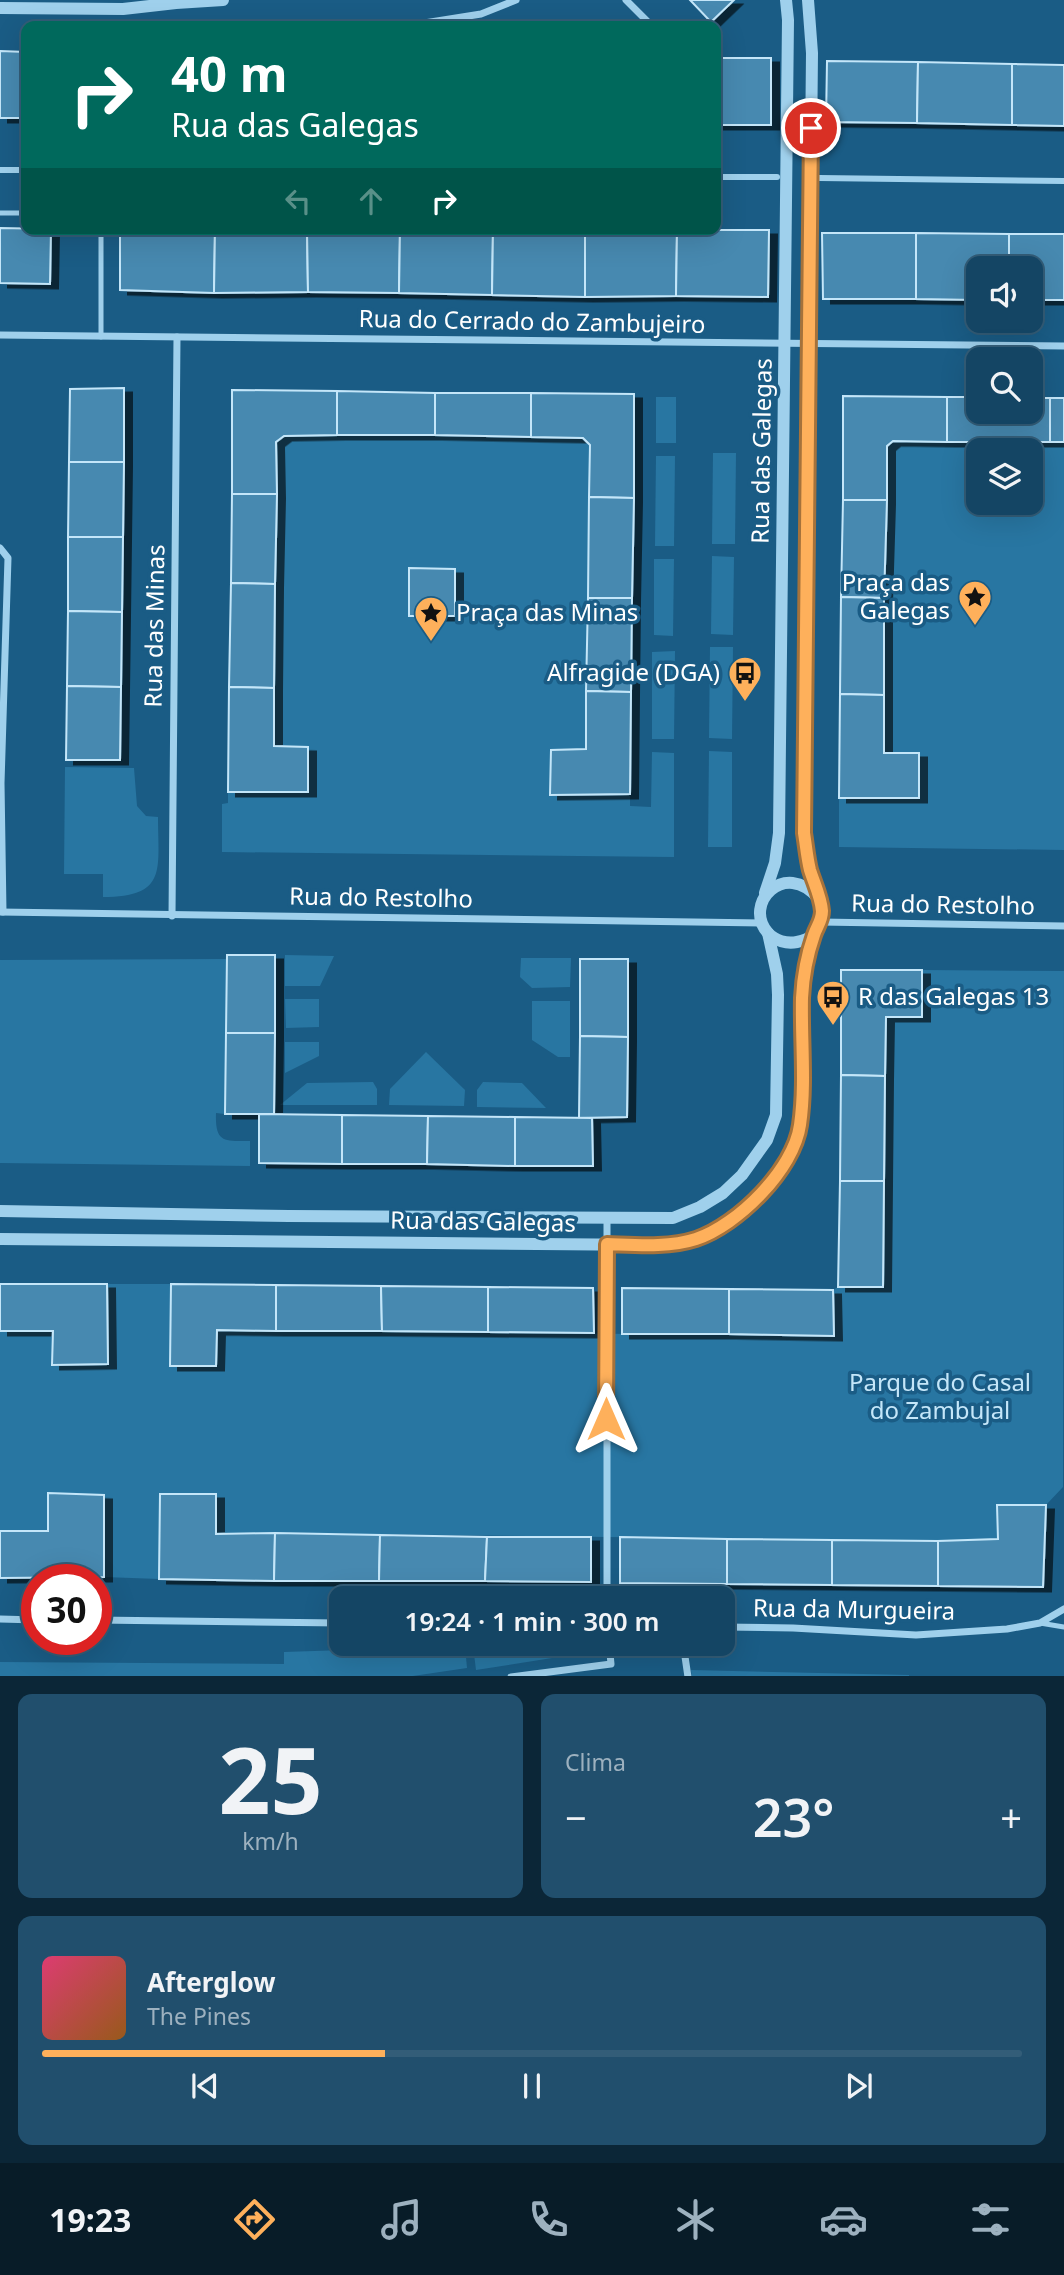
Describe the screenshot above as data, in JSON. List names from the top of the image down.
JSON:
{
  "streets": {
    "street": [
      "Rua do Cerrado do Zambujeiro",
      "Rua das Galegas",
      "Rua das Minas",
      "Rua do Restolho",
      "Rua da Murgueira"
    ]
  },
  "crossings": [
    ["Rua do Cerrado do Zambujeiro", "Rua das Galegas"],
    ["Rua do Cerrado do Zambujeiro", "Rua das Minas"],
    ["Rua das Galegas", "Rua do Restolho"],
    ["Rua das Minas", "Rua do Restolho"]
  ],
  "parks": ["Parque do Casal do Zambujal"],
  "places": {
    "place": ["Praça das Galegas", "Praça das Minas"],
    "bus stop": ["Alfragide (DGA)", "R das Galegas 13"]
  },
  "page": {
    "turn": ["40 m", "Rua das Galegas"],
    "limit": "30",
    "trip": "19:24 · 1 min · 300 m",
    "tile": [
      ["25", "km/h"],
      "Clima"
    ],
    "heat": ["−", "23°", "+"],
    "song": ["Afterglow", "The Pines"],
    "tabs": "19:23"
  }
}
